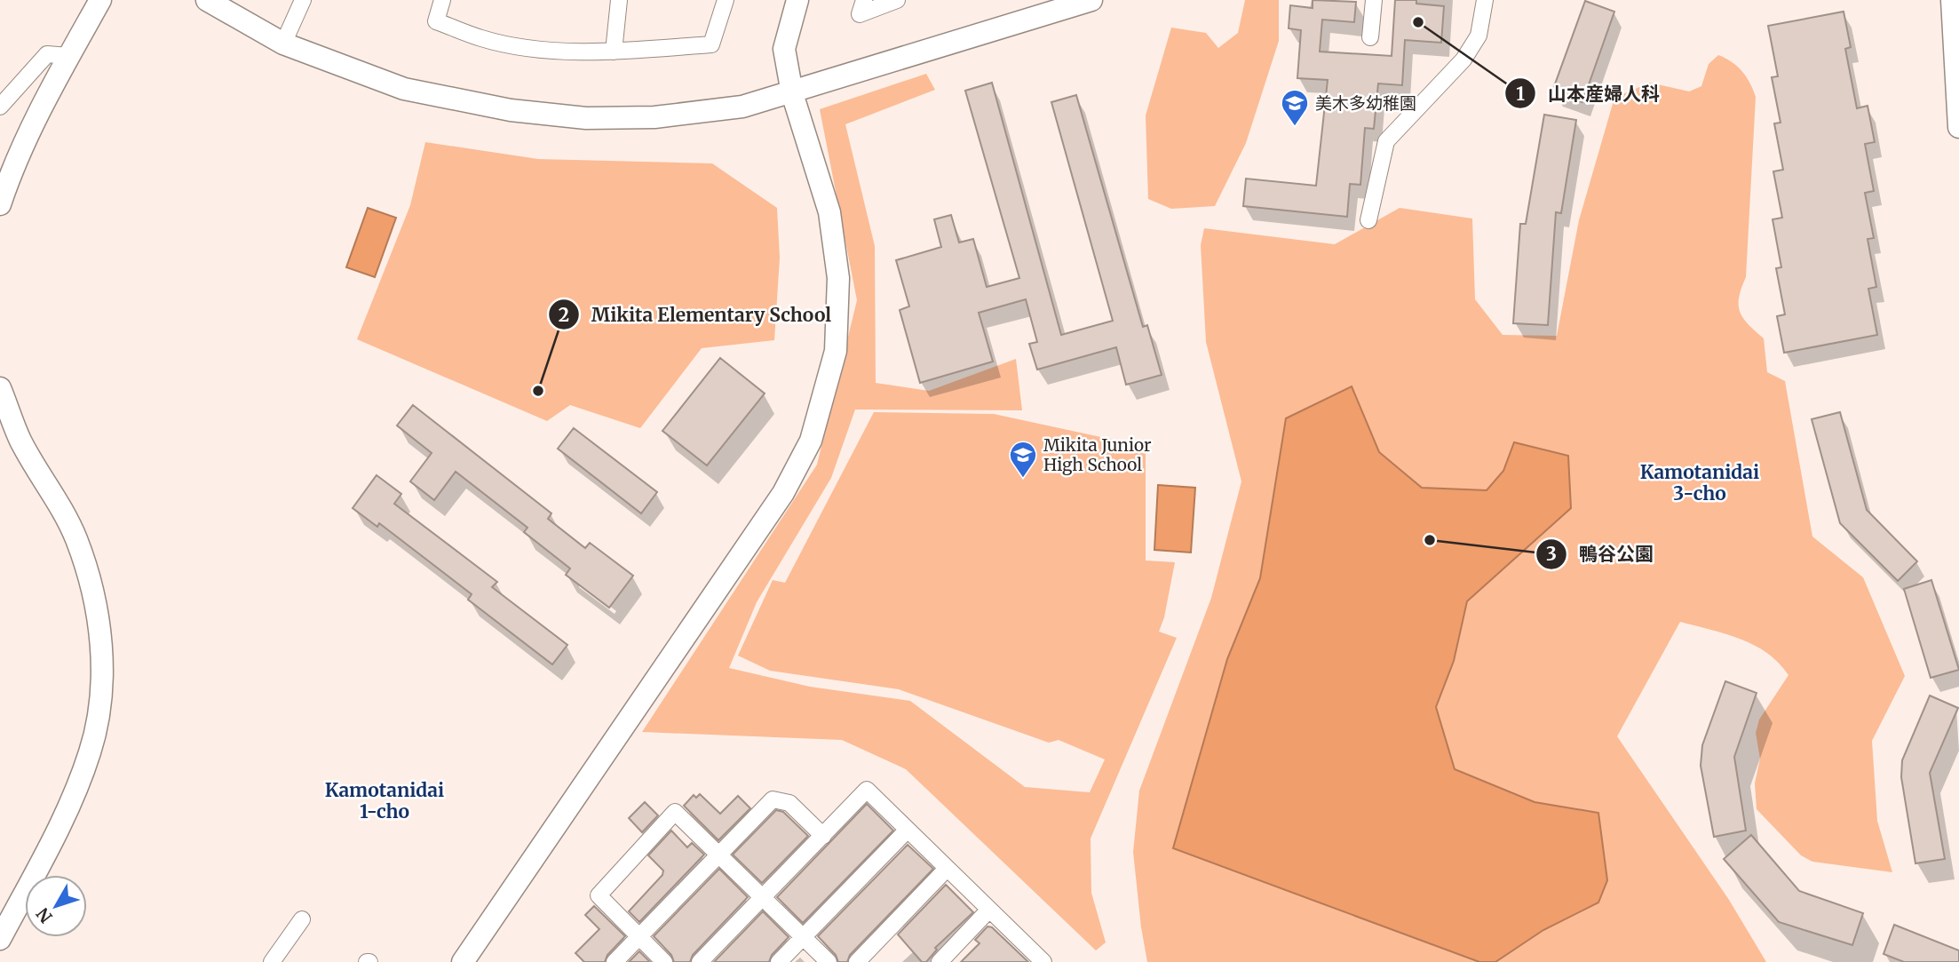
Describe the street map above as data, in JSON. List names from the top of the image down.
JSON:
{
  "districts": ["Kamotanidai 3-cho", "Kamotanidai 1-cho"],
  "places": {
    "other": ["山本産婦人科", "Mikita Elementary School", "鴨谷公園"],
    "school or university": ["美木多幼稚園", "Mikita Junior High School"]
  },
  "north": "bottom left"
}
